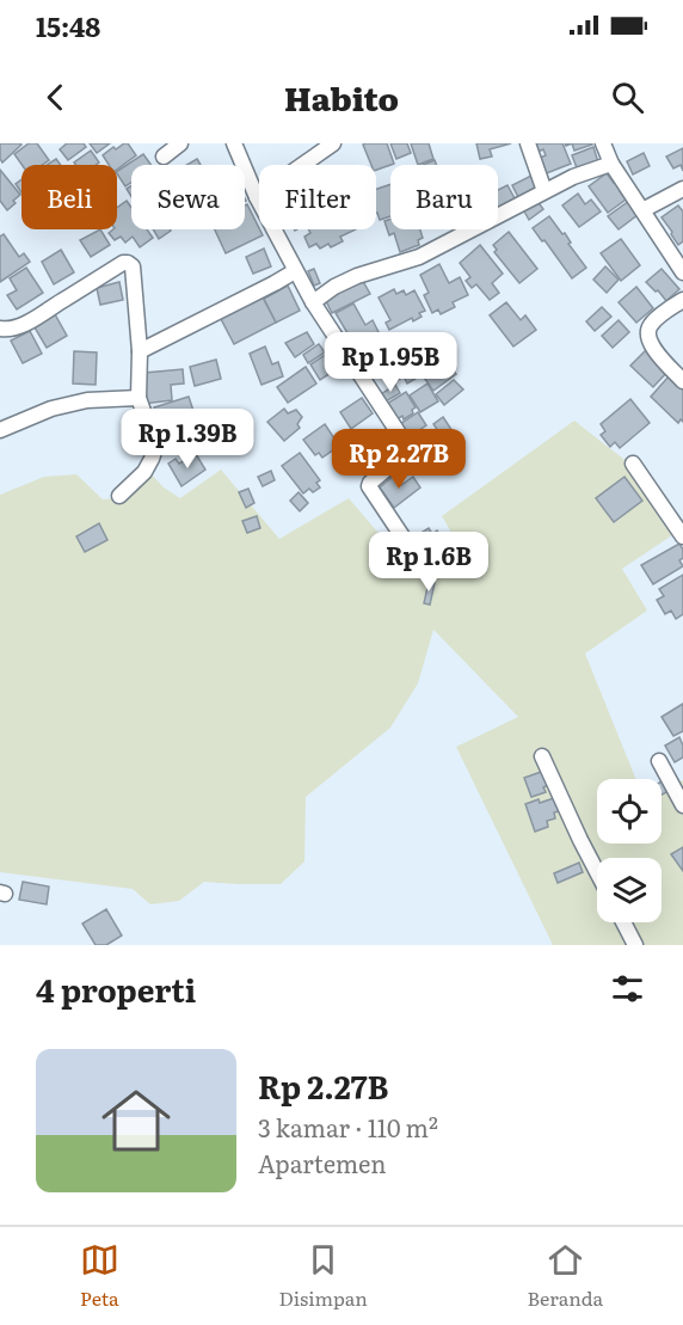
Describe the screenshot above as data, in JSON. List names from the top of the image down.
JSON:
{
  "page": {
    "status": "15:48",
    "header": "Habito",
    "chip": [
      "Beli",
      "Sewa",
      "Filter",
      "Baru"
    ],
    "price": [
      "Rp 1.95B",
      "Rp 1.39B",
      "Rp 2.27B",
      "Rp 1.6B"
    ],
    "heading": "4 properti",
    "list": [
      {
        "name": "Rp 2.27B",
        "note": "3 kamar · 110 m² · Apartemen"
      }
    ],
    "tabs": ["Peta", "Disimpan", "Beranda"]
  }
}
